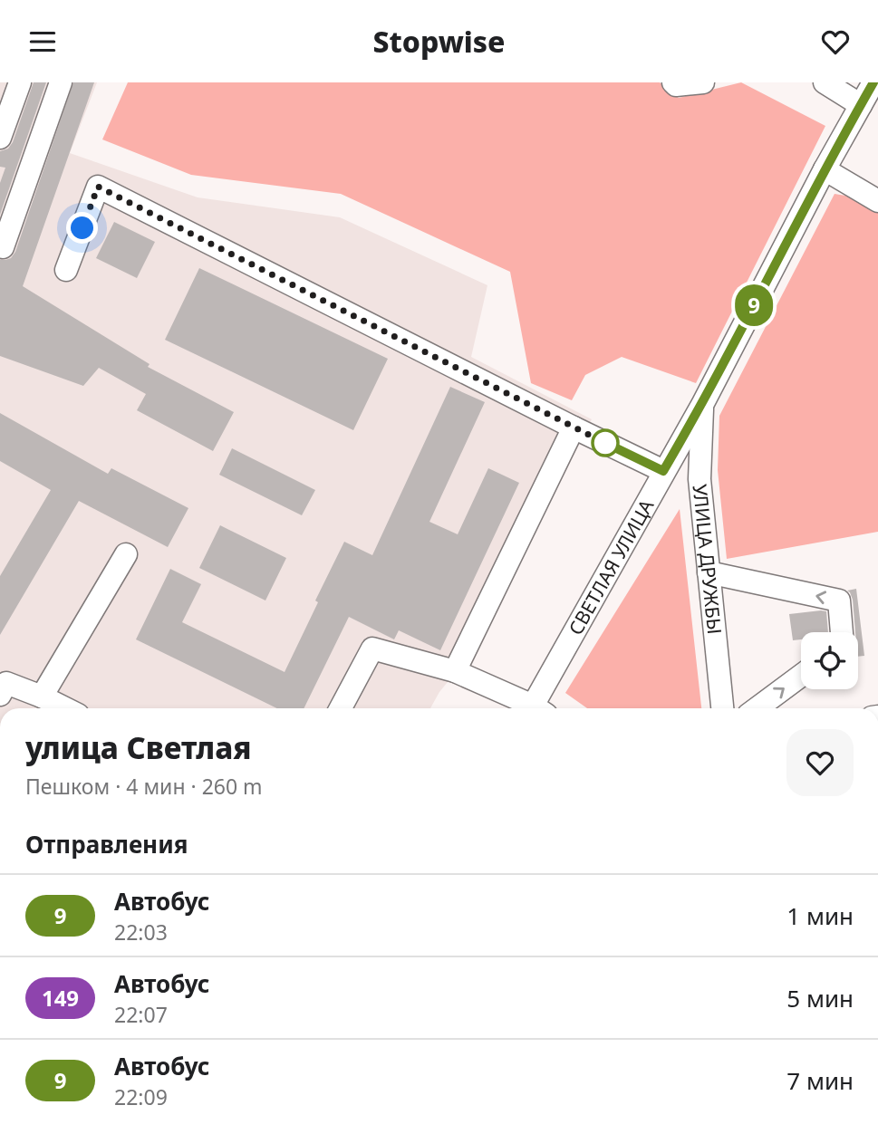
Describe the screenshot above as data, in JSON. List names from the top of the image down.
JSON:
{
  "streets": {
    "street": ["УЛИЦА ДРУЖБЫ", "СВЕТЛАЯ УЛИЦА"]
  },
  "crossings": [
    ["УЛИЦА ДРУЖБЫ", "СВЕТЛАЯ УЛИЦА"]
  ],
  "lines": ["bus line 9"],
  "page": {
    "header": "Stopwise",
    "on_map": "9",
    "heading": [
      ["улица Светлая", "Пешком · 4 мин · 260 m"],
      "Отправления"
    ],
    "list": [
      {
        "mark": "9",
        "name": "Автобус",
        "note": "22:03",
        "value": "1 мин"
      },
      {
        "mark": "149",
        "name": "Автобус",
        "note": "22:07",
        "value": "5 мин"
      },
      {
        "mark": "9",
        "name": "Автобус",
        "note": "22:09",
        "value": "7 мин"
      }
    ]
  }
}
